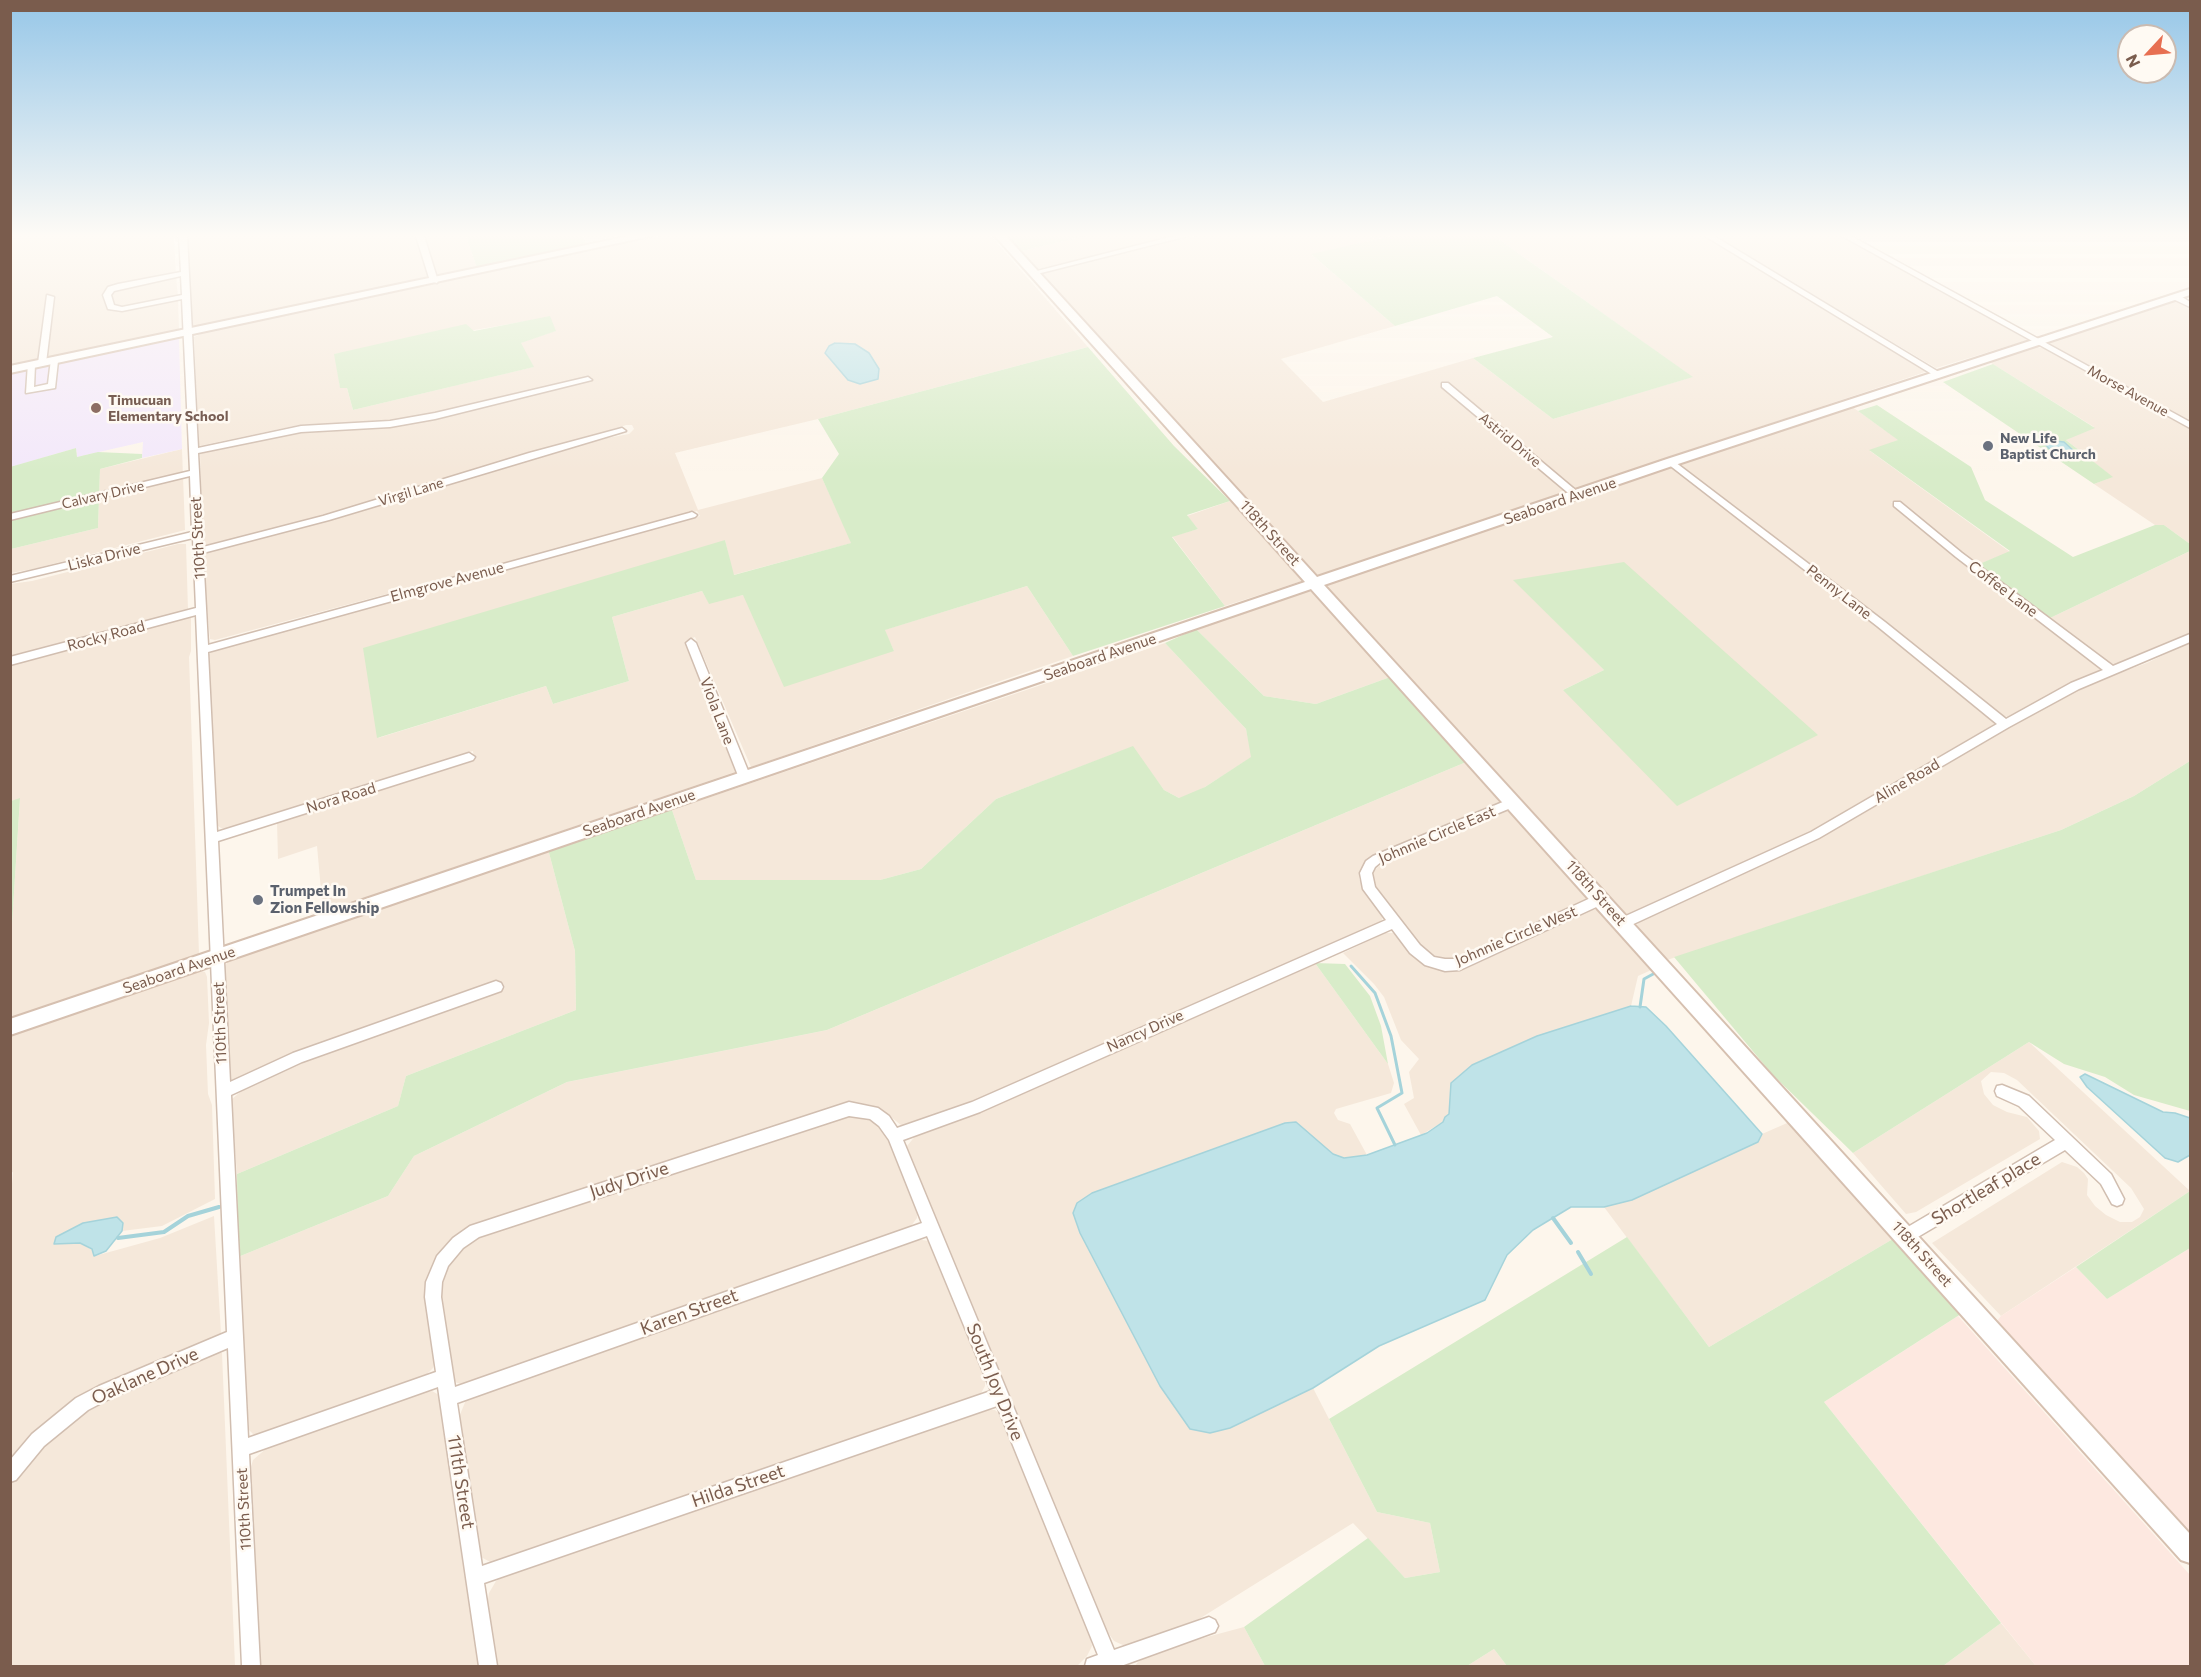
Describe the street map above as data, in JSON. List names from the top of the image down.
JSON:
{
  "streets": {
    "street": [
      "Morse Avenue",
      "Astrid Drive",
      "Virgil Lane",
      "Calvary Drive",
      "Seaboard Avenue",
      "118th Street",
      "110th Street",
      "Liska Drive",
      "Elmgrove Avenue",
      "Coffee Lane",
      "Penny Lane",
      "Rocky Road",
      "Viola Lane",
      "Aline Road",
      "Nora Road",
      "Johnnie Circle East",
      "Johnnie Circle West",
      "Nancy Drive",
      "Judy Drive",
      "Shortleaf place",
      "Karen Street",
      "Oaklane Drive",
      "South Joy Drive",
      "111th Street",
      "Hilda Street"
    ]
  },
  "crossings": [
    ["Morse Avenue", "Seaboard Avenue"],
    ["Astrid Drive", "Seaboard Avenue"],
    ["Virgil Lane", "110th Street"],
    ["Calvary Drive", "110th Street"],
    ["Seaboard Avenue", "118th Street"],
    ["Seaboard Avenue", "110th Street"],
    ["Seaboard Avenue", "Penny Lane"],
    ["Seaboard Avenue", "Viola Lane"],
    ["118th Street", "Aline Road"],
    ["118th Street", "Johnnie Circle East"],
    ["118th Street", "Johnnie Circle West"],
    ["118th Street", "Shortleaf place"],
    ["110th Street", "Liska Drive"],
    ["110th Street", "Elmgrove Avenue"],
    ["110th Street", "Rocky Road"],
    ["110th Street", "Nora Road"],
    ["110th Street", "Oaklane Drive"],
    ["Coffee Lane", "Aline Road"],
    ["Penny Lane", "Aline Road"],
    ["Johnnie Circle East", "Johnnie Circle West"],
    ["Johnnie Circle East", "Nancy Drive"],
    ["Johnnie Circle West", "Nancy Drive"],
    ["Nancy Drive", "South Joy Drive"],
    ["Judy Drive", "South Joy Drive"],
    ["Judy Drive", "111th Street"],
    ["Karen Street", "South Joy Drive"],
    ["Karen Street", "111th Street"],
    ["South Joy Drive", "Hilda Street"],
    ["111th Street", "Hilda Street"]
  ],
  "places": ["Timucuan Elementary School", "New Life Baptist Church", "Trumpet In Zion Fellowship"],
  "north": "bottom left"
}
